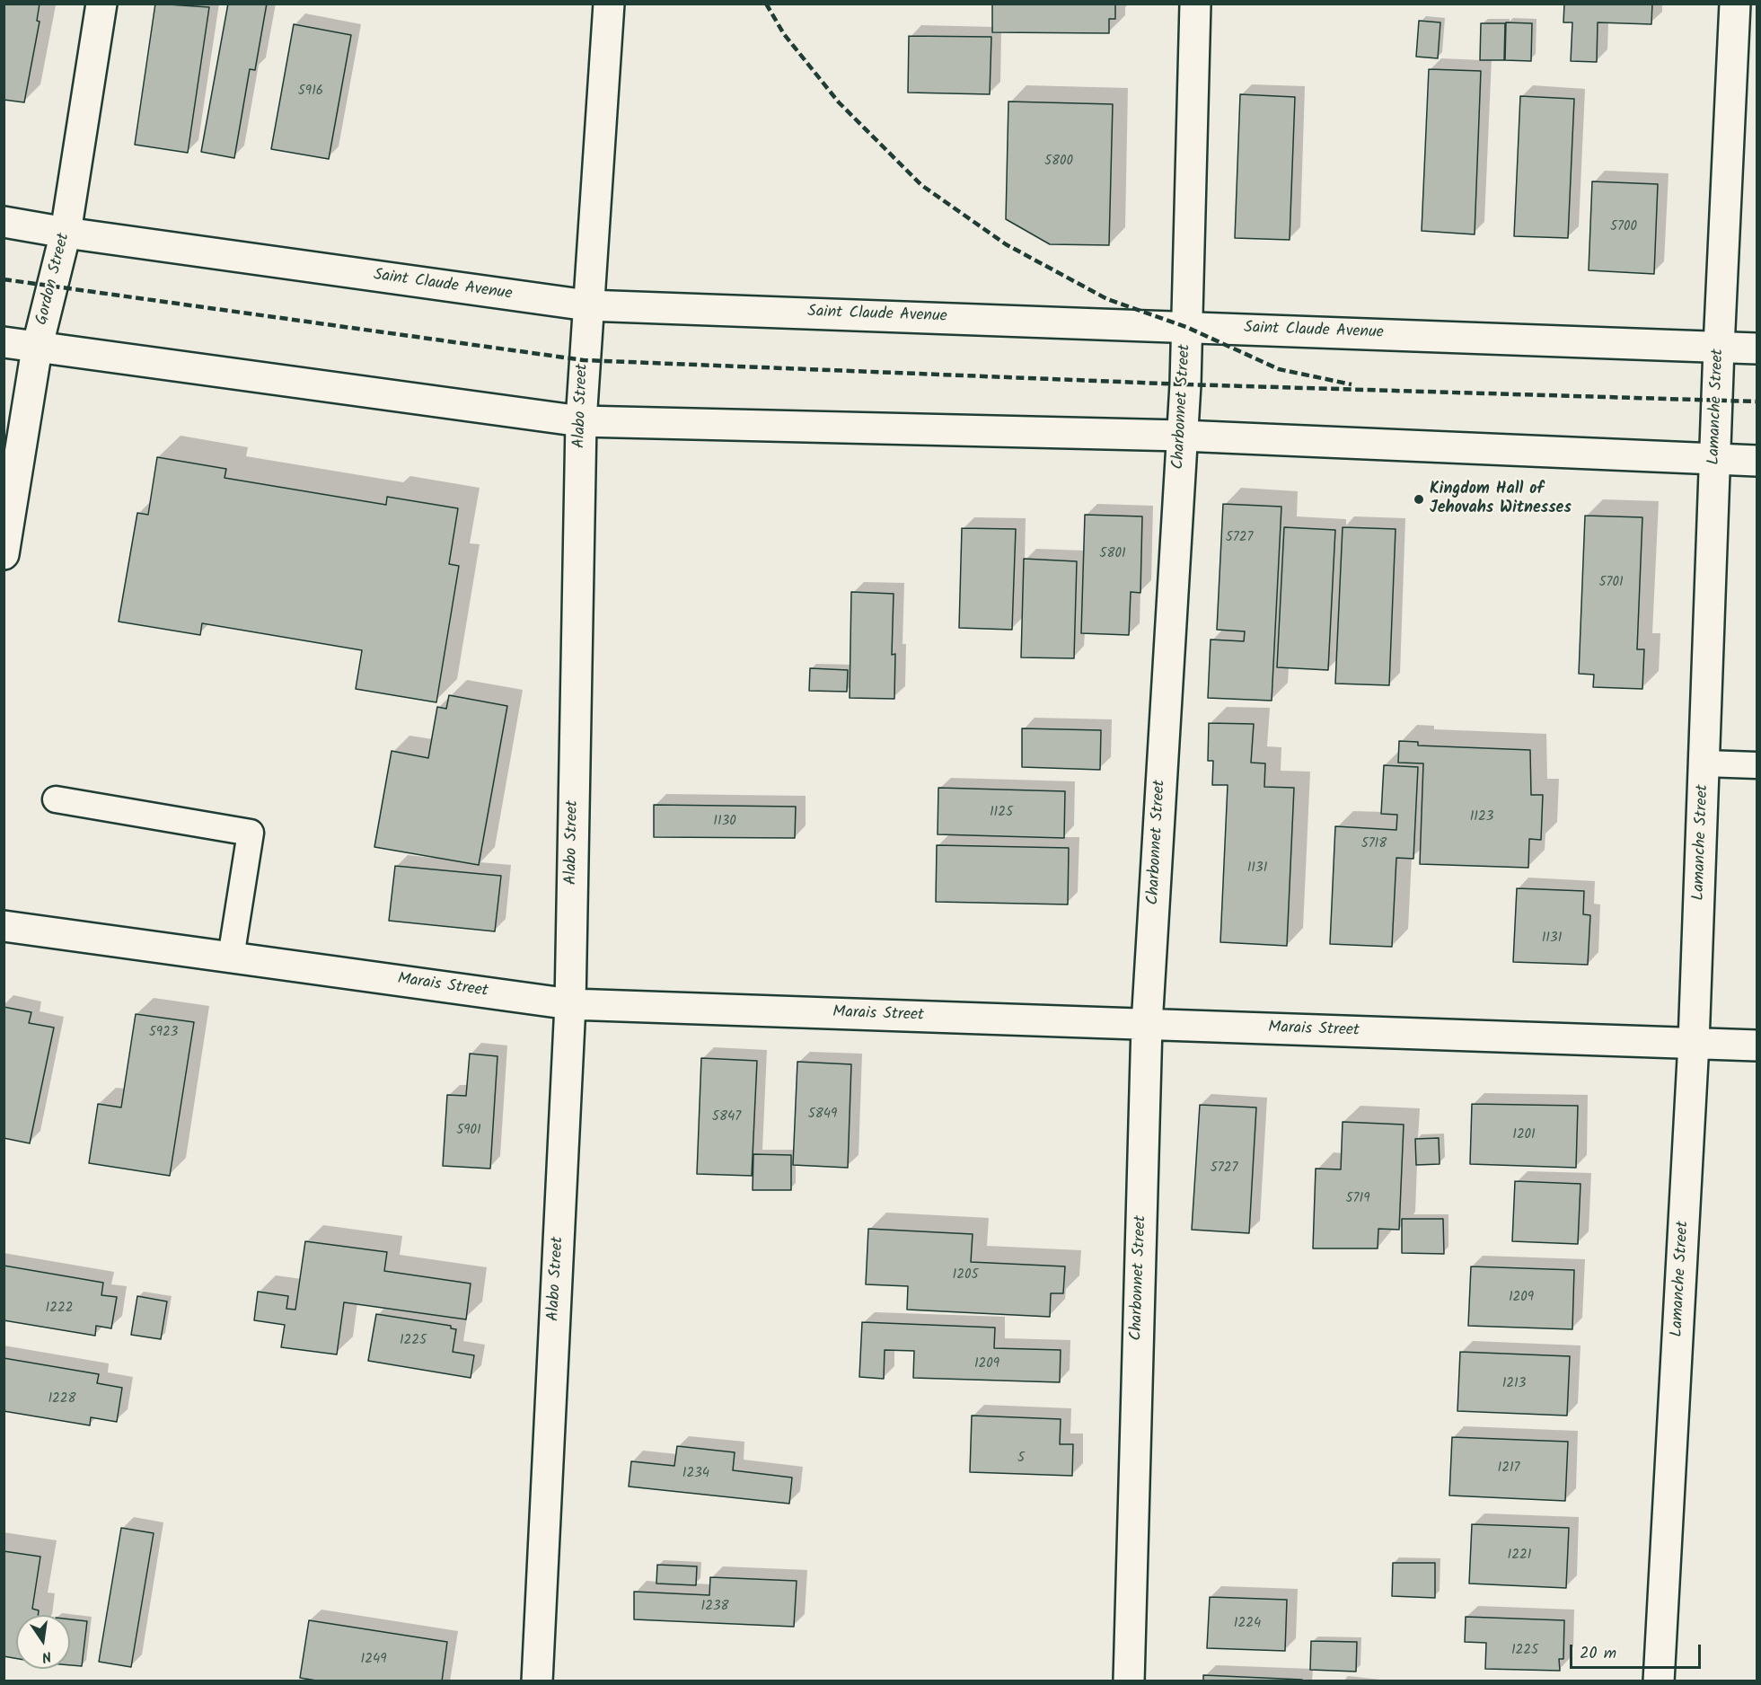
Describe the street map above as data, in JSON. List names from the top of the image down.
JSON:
{
  "streets": {
    "street": [
      "Gordon Street",
      "Saint Claude Avenue",
      "Alabo Street",
      "Charbonnet Street",
      "Lamanche Street",
      "Marais Street"
    ]
  },
  "crossings": [
    ["Gordon Street", "Saint Claude Avenue"],
    ["Saint Claude Avenue", "Alabo Street"],
    ["Saint Claude Avenue", "Charbonnet Street"],
    ["Saint Claude Avenue", "Lamanche Street"],
    ["Alabo Street", "Marais Street"],
    ["Charbonnet Street", "Marais Street"],
    ["Lamanche Street", "Marais Street"]
  ],
  "places": ["Kingdom Hall of Jehovahs Witnesses"],
  "house_numbers": [
    "5916",
    "5800",
    "5700",
    "5727",
    "5801",
    "5701",
    "1125",
    "1123",
    "1130",
    "5718",
    "1131",
    "1131",
    "5923",
    "5849",
    "5847",
    "5901",
    "1201",
    "5727",
    "5719",
    "1205",
    "1209",
    "1222",
    "1225",
    "1209",
    "1213",
    "1228",
    "5",
    "1217",
    "1234",
    "1221",
    "1238",
    "1224",
    "1225",
    "1249"
  ],
  "scale_bar": "20 m",
  "north": "bottom"
}
